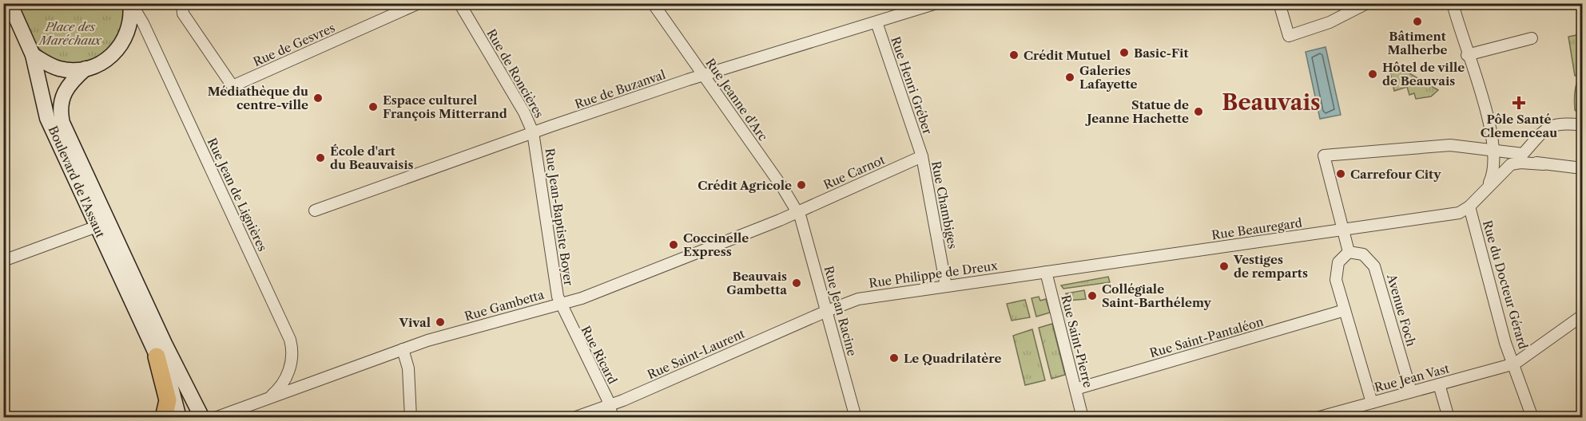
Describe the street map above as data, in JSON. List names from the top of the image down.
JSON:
{
  "streets": {
    "main road": ["Boulevard de l'Assaut"],
    "street": [
      "Rue de Gesvres",
      "Rue de Roncières",
      "Rue Henri Gréber",
      "Rue de Buzanval",
      "Rue Jeanne d'Arc",
      "Rue Carnot",
      "Rue Jean de Lignières",
      "Rue Chambiges",
      "Rue Jean-Baptiste Boyer",
      "Rue Beauregard",
      "Rue Philippe de Dreux",
      "Rue du Docteur Gérard",
      "Rue Gambetta",
      "Avenue Foch",
      "Rue Jean Racine",
      "Rue Saint-Pantaléon",
      "Rue Saint-Pierre",
      "Rue Saint-Laurent",
      "Rue Ricard",
      "Rue Jean Vast"
    ]
  },
  "crossings": [
    ["Rue de Roncières", "Rue de Buzanval"],
    ["Rue de Roncières", "Rue Jean-Baptiste Boyer"],
    ["Rue Henri Gréber", "Rue de Buzanval"],
    ["Rue Henri Gréber", "Rue Carnot"],
    ["Rue Henri Gréber", "Rue Chambiges"],
    ["Rue de Buzanval", "Rue Jeanne d'Arc"],
    ["Rue de Buzanval", "Rue Jean-Baptiste Boyer"],
    ["Rue Jeanne d'Arc", "Rue Carnot"],
    ["Rue Jeanne d'Arc", "Rue Gambetta"],
    ["Rue Jeanne d'Arc", "Rue Jean Racine"],
    ["Rue Carnot", "Rue Chambiges"],
    ["Rue Carnot", "Rue Gambetta"],
    ["Rue Carnot", "Rue Jean Racine"],
    ["Rue Jean de Lignières", "Rue Gambetta"],
    ["Rue Chambiges", "Rue Philippe de Dreux"],
    ["Rue Jean-Baptiste Boyer", "Rue Gambetta"],
    ["Rue Jean-Baptiste Boyer", "Rue Ricard"],
    ["Rue Beauregard", "Rue Philippe de Dreux"],
    ["Rue Beauregard", "Rue du Docteur Gérard"],
    ["Rue Beauregard", "Rue Saint-Pierre"],
    ["Rue Philippe de Dreux", "Rue Jean Racine"],
    ["Rue Philippe de Dreux", "Rue Saint-Pierre"],
    ["Rue Philippe de Dreux", "Rue Saint-Laurent"],
    ["Rue du Docteur Gérard", "Rue Jean Vast"],
    ["Rue Gambetta", "Rue Jean Racine"],
    ["Rue Gambetta", "Rue Ricard"],
    ["Avenue Foch", "Rue Jean Vast"],
    ["Rue Jean Racine", "Rue Saint-Laurent"],
    ["Rue Saint-Pantaléon", "Rue Saint-Pierre"],
    ["Rue Saint-Laurent", "Rue Ricard"]
  ],
  "districts": ["Beauvais"],
  "parks": ["Place des Maréchaux"],
  "places": {
    "other": [
      "Bâtiment Malherbe",
      "Basic-Fit",
      "Crédit Mutuel",
      "Hôtel de ville de Beauvais",
      "Galeries Lafayette",
      "Médiathèque du centre-ville",
      "Espace culturel François Mitterrand",
      "Statue de Jeanne Hachette",
      "École d'art du Beauvaisis",
      "Carrefour City",
      "Crédit Agricole",
      "Coccinelle Express",
      "Vestiges de remparts",
      "Beauvais Gambetta",
      "Collégiale Saint-Barthélemy",
      "Vival",
      "Le Quadrilatère"
    ],
    "health": ["Pôle Santé Clemenceau"]
  }
}
